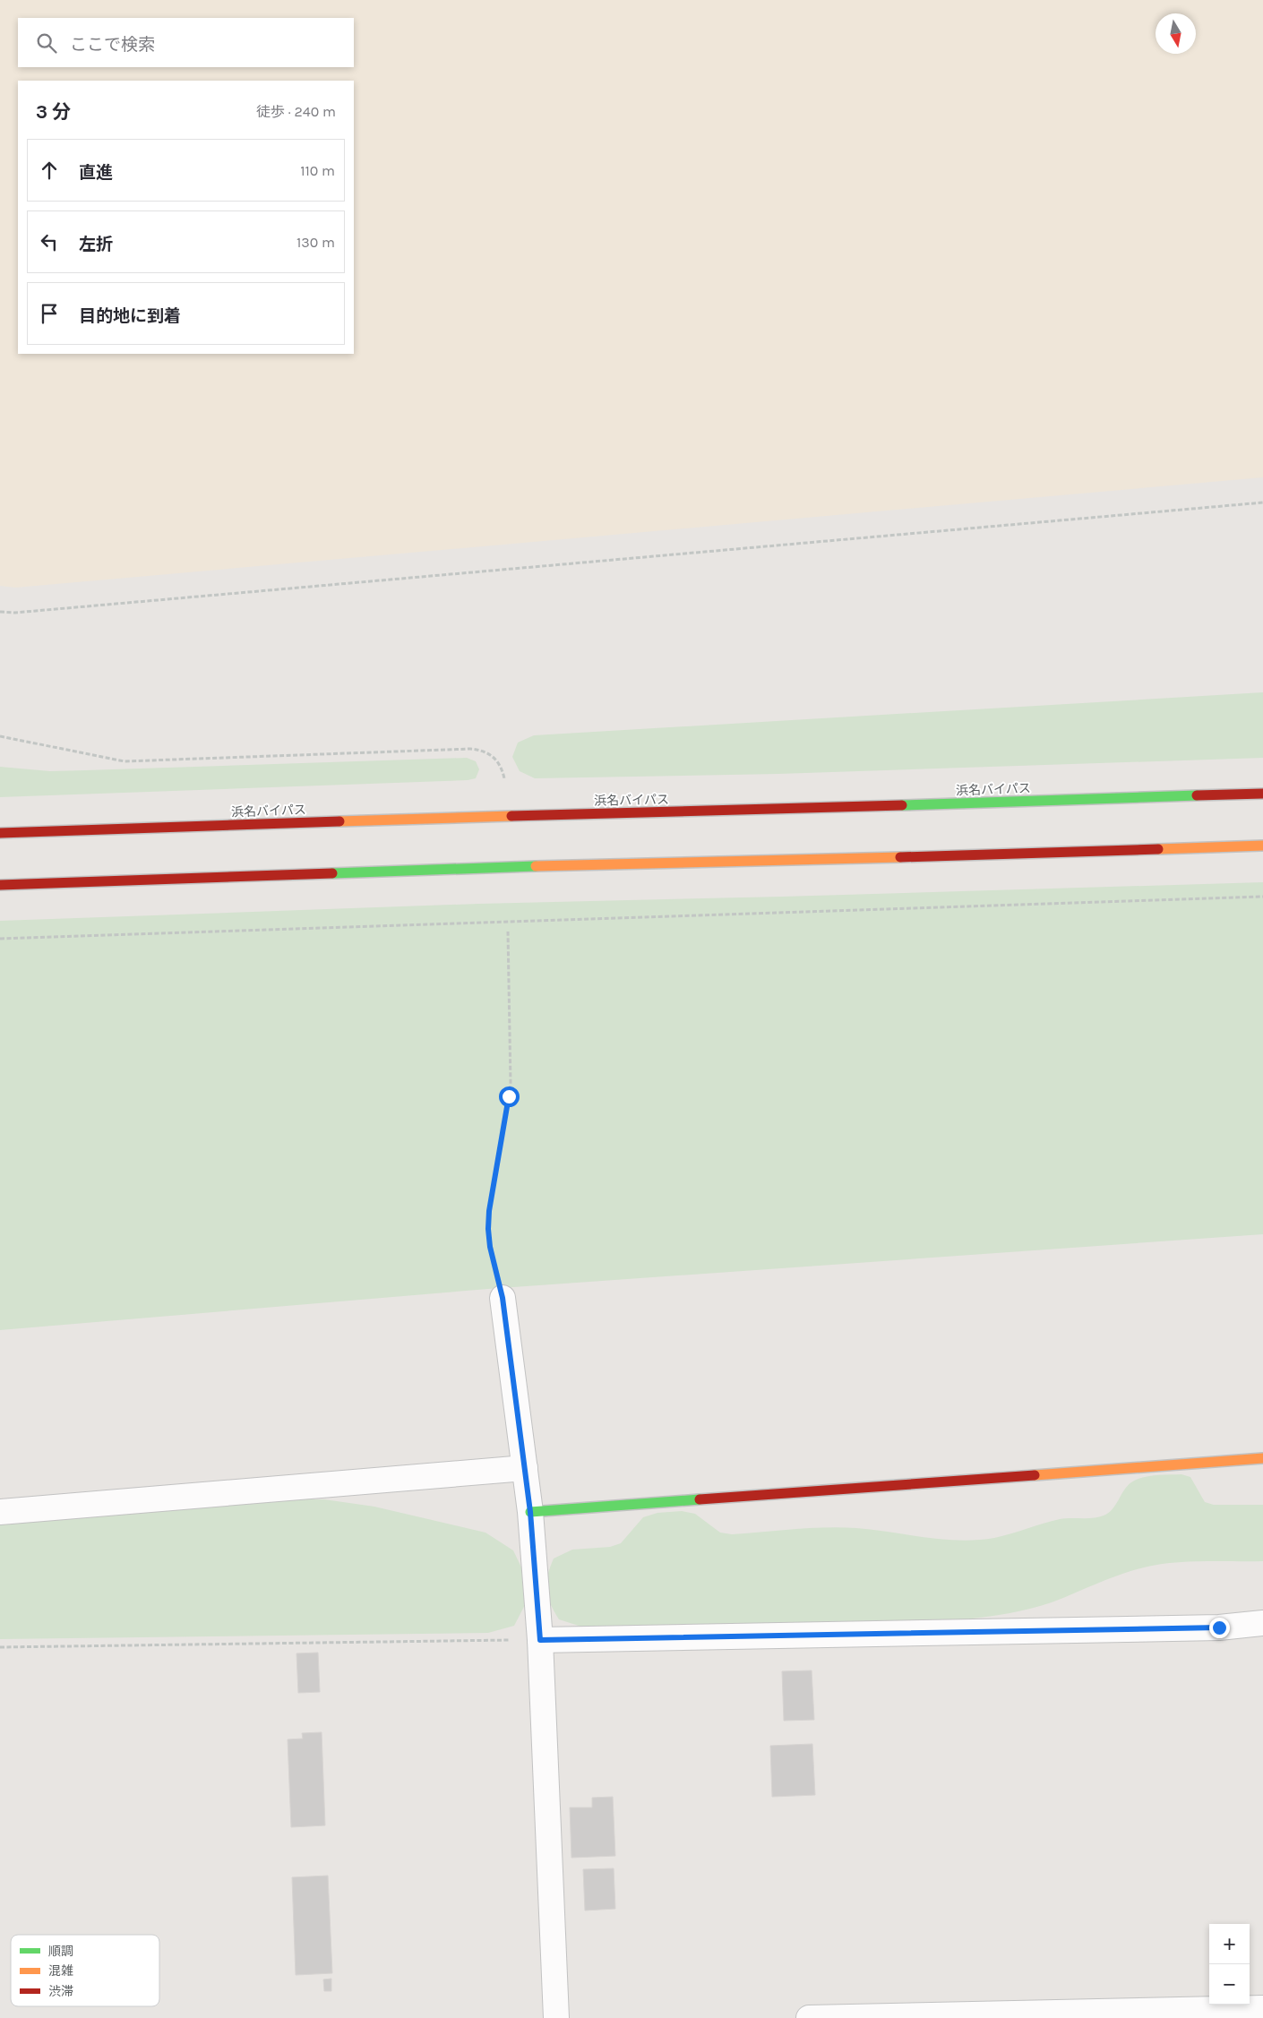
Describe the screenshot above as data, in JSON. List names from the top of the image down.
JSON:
{
  "streets": {
    "main road": ["浜名バイパス"]
  },
  "legend": ["順調", "混雑", "渋滞"],
  "north": "bottom",
  "page": {
    "search": "ここで検索",
    "heading": ["3 分", "徒歩 · 240 m"],
    "list": [
      ["直進", "110 m"],
      ["左折", "130 m"],
      "目的地に到着"
    ],
    "map_buttons": ["+", "−"]
  }
}
